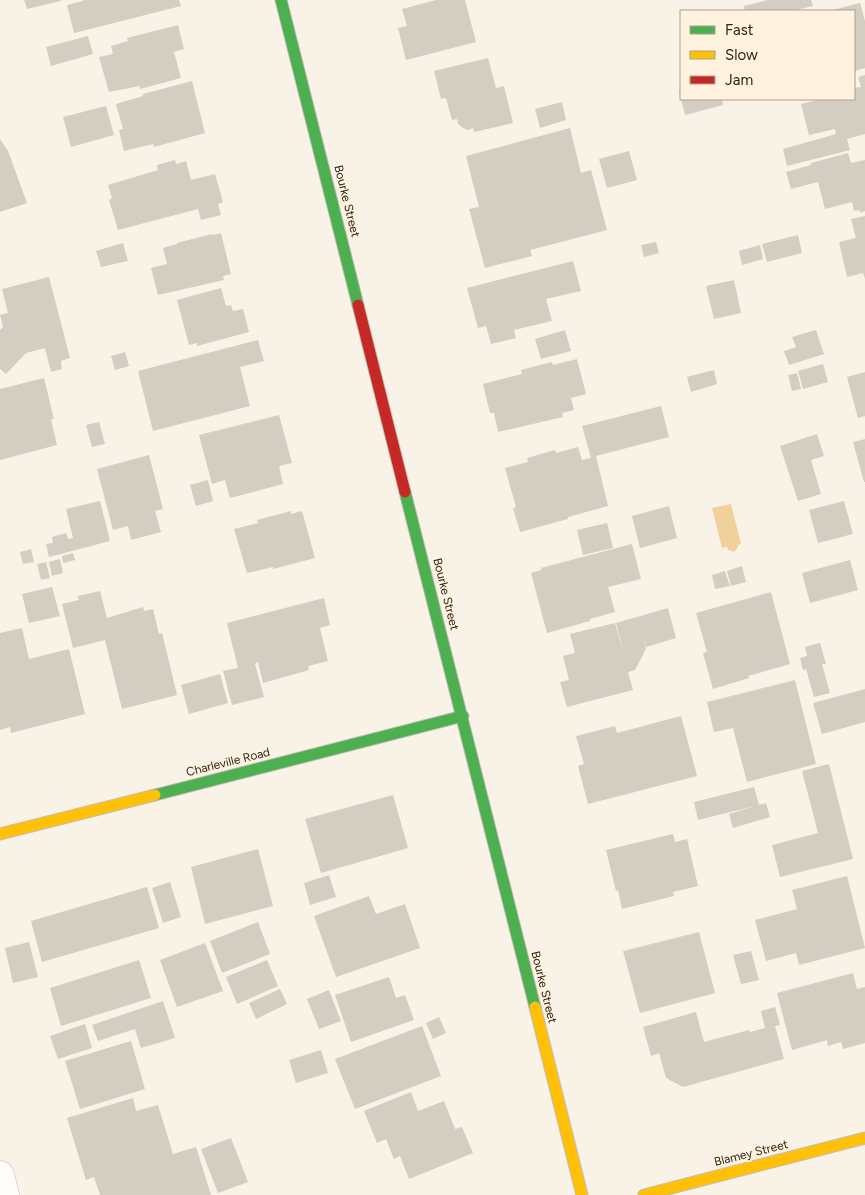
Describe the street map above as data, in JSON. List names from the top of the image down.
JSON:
{
  "streets": {
    "main road": ["Bourke Street", "Charleville Road", "Blamey Street"]
  },
  "crossings": [
    ["Bourke Street", "Charleville Road"]
  ],
  "legend": ["Fast", "Slow", "Jam"]
}
